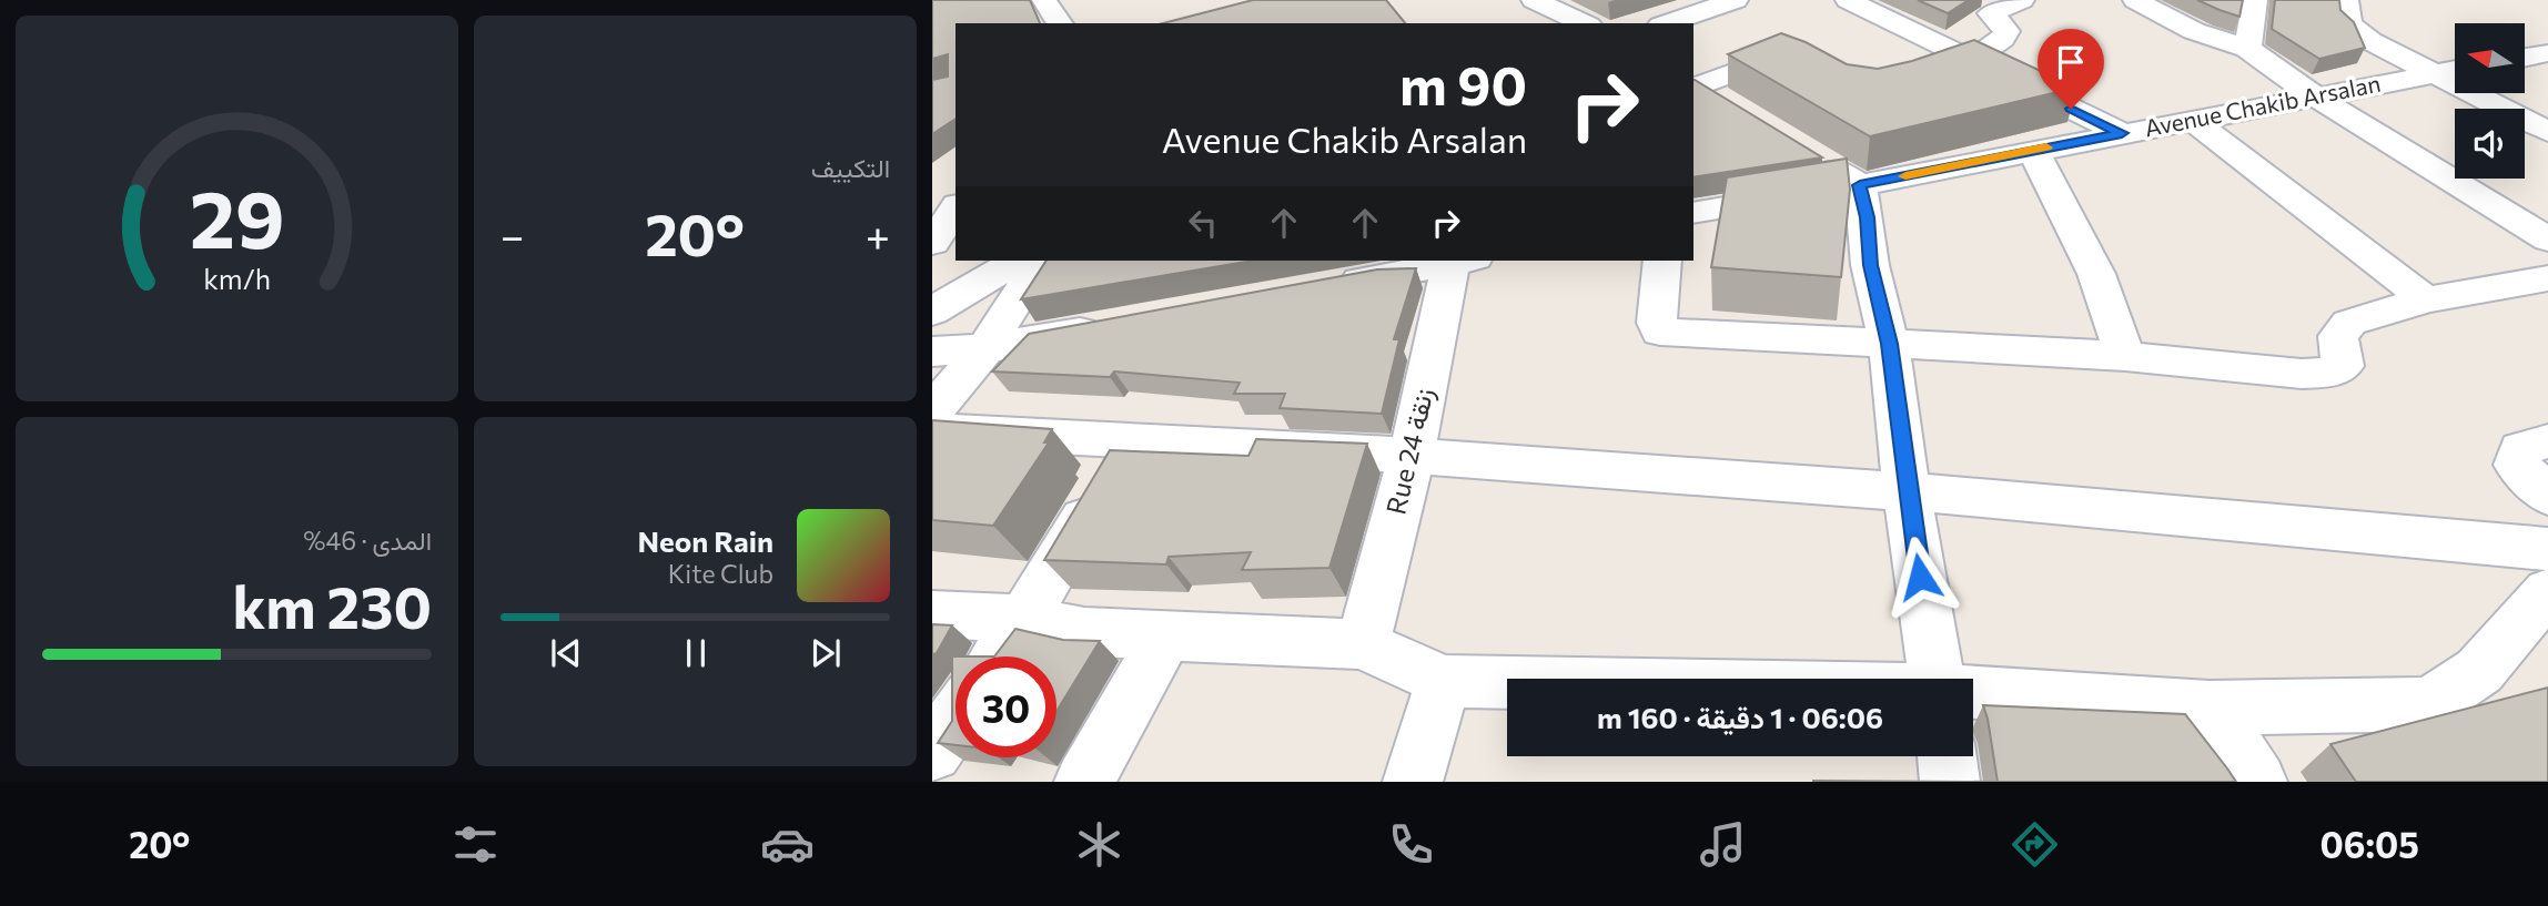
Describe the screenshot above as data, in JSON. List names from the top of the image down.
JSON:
{
  "streets": {
    "street": ["Avenue Chakib Arsalan", "Rue 24 زنقة"]
  },
  "north": "left",
  "page": {
    "tile": [
      "التكييف",
      ["المدى · 46%", "230 km"]
    ],
    "turn": ["90 m", "Avenue Chakib Arsalan"],
    "heat": ["−", "20°", "+"],
    "song": ["Neon Rain", "Kite Club"],
    "limit": "30",
    "trip": "06:06 · 1 دقيقة · 160 m",
    "tabs": ["06:05", "20°"],
    "gauge": ["29", "km/h"]
  }
}
